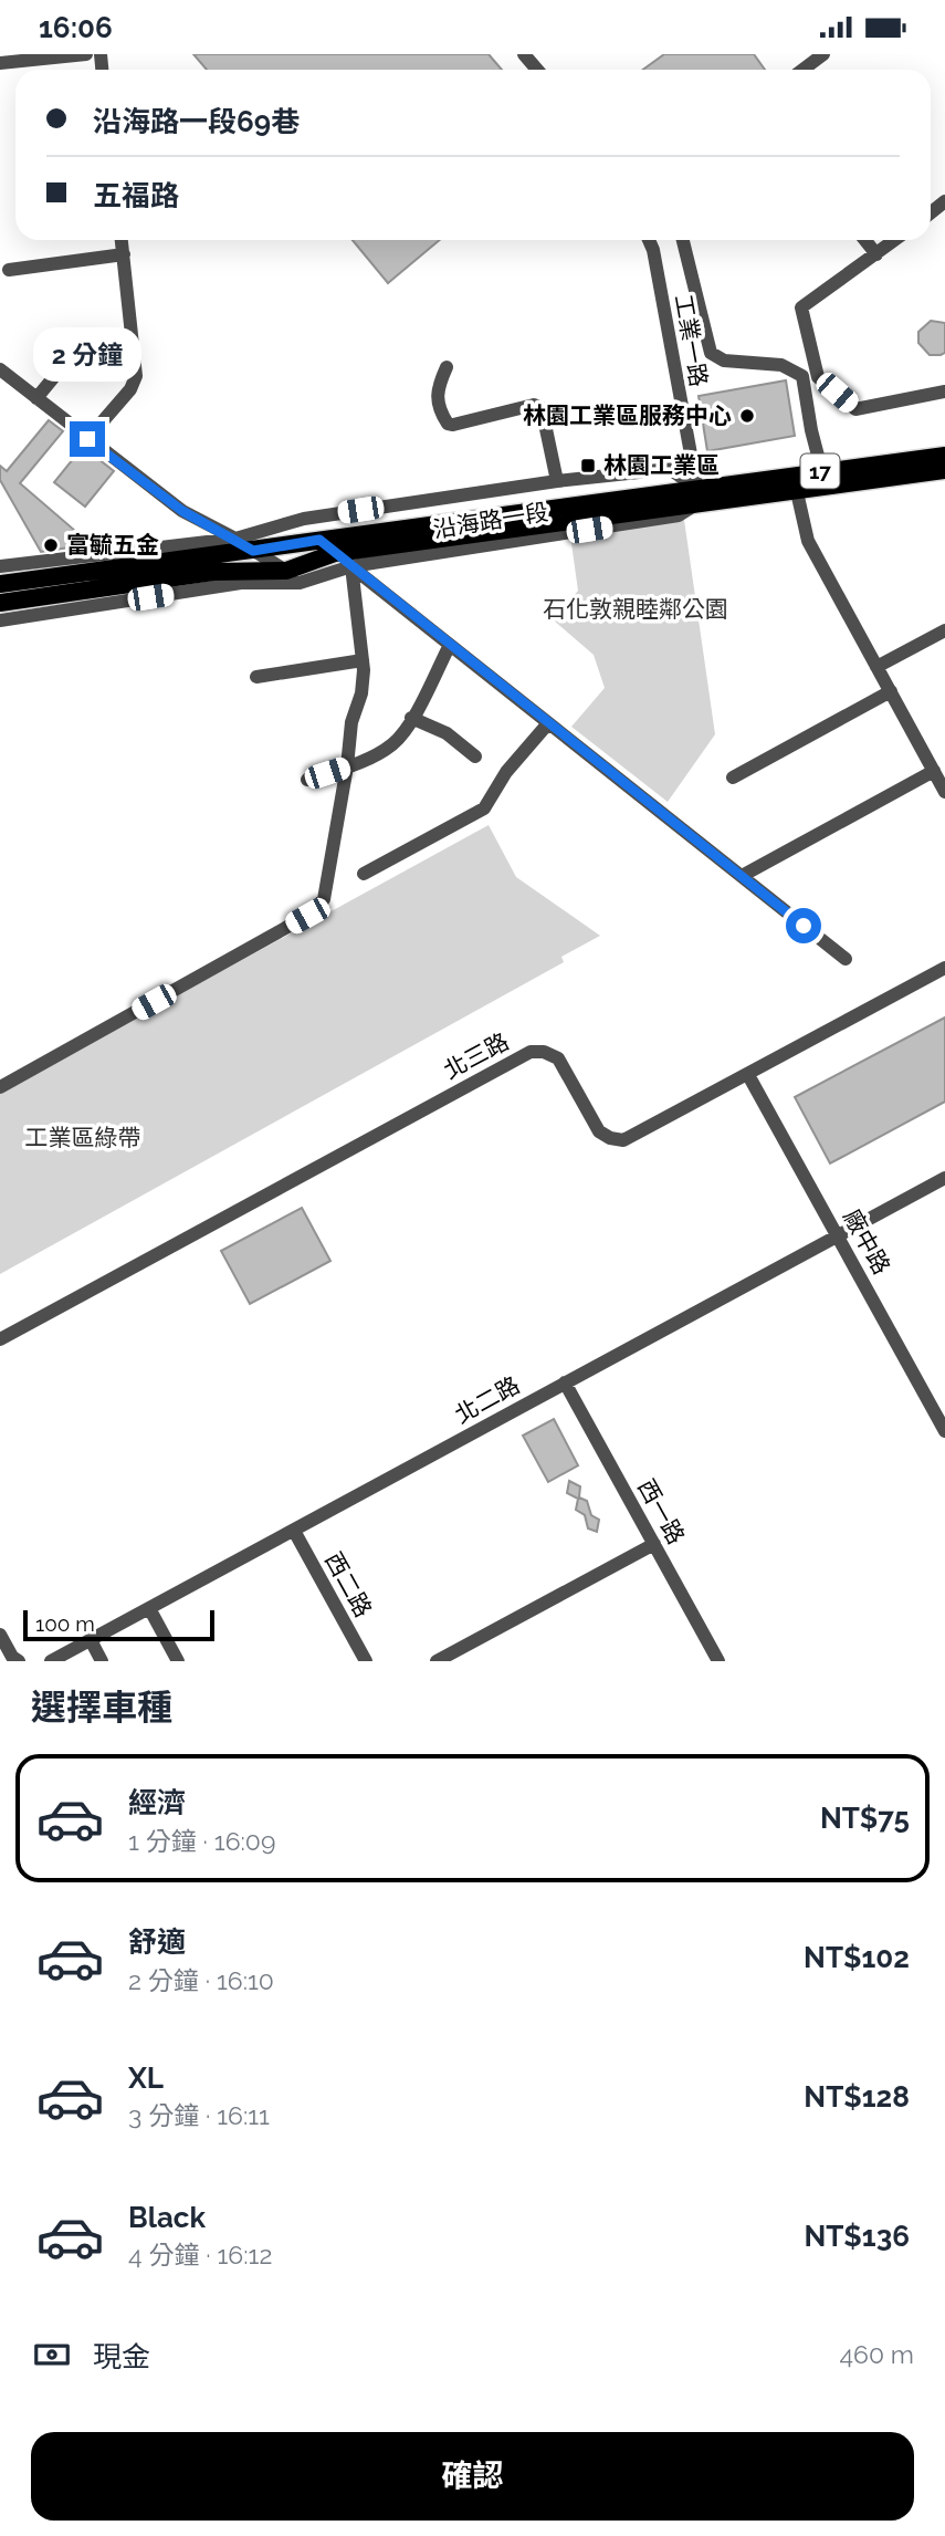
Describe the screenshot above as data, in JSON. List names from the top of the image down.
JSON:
{
  "streets": {
    "main road": ["17", "沿海路一段"],
    "street": [
      "工業一路",
      "北三路",
      "廠中路",
      "北二路",
      "西一路",
      "西二路"
    ]
  },
  "crossings": [
    ["工業一路", "17"],
    ["工業一路", "沿海路一段"],
    ["17", "沿海路一段"],
    ["北三路", "廠中路"],
    ["廠中路", "北二路"],
    ["北二路", "西一路"],
    ["北二路", "西二路"]
  ],
  "parks": ["石化敦親睦鄰公園", "工業區綠帶"],
  "places": {
    "other": ["林園工業區服務中心", "富毓五金"],
    "transit": ["林園工業區"]
  },
  "scale_bar": "100 m",
  "page": {
    "status": "16:06",
    "banner": ["沿海路一段69巷", "五福路"],
    "bubble": "2 分鐘",
    "scale": "100 m",
    "heading": "選擇車種",
    "list": [
      {
        "name": "經濟",
        "note": "1 分鐘 · 16:09",
        "value": "NT$75"
      },
      {
        "name": "舒適",
        "note": "2 分鐘 · 16:10",
        "value": "NT$102"
      },
      {
        "name": "XL",
        "note": "3 分鐘 · 16:11",
        "value": "NT$128"
      },
      {
        "name": "Black",
        "note": "4 分鐘 · 16:12",
        "value": "NT$136"
      }
    ],
    "pay": ["現金", "460 m"],
    "buttons": "確認"
  }
}
